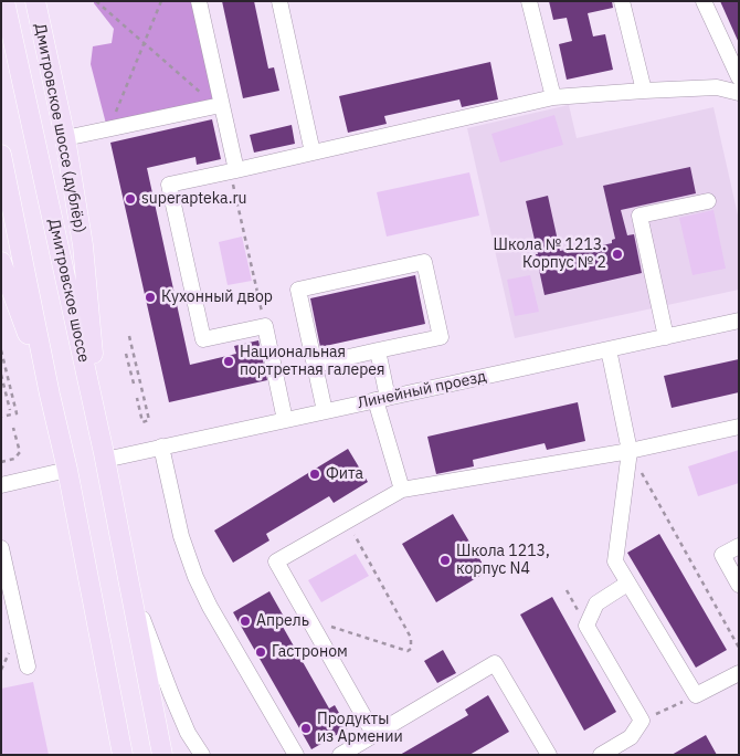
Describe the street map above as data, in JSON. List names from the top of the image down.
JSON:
{
  "streets": {
    "main road": ["Дмитровское шоссе (дублёр)", "Дмитровское шоссе"],
    "street": ["Линейный проезд"]
  },
  "crossings": [
    ["Дмитровское шоссе (дублёр)", "Дмитровское шоссе"],
    ["Дмитровское шоссе (дублёр)", "Линейный проезд"],
    ["Дмитровское шоссе", "Линейный проезд"]
  ],
  "places": [
    "superapteka.ru",
    "Школа № 1213. Корпус № 2",
    "Кухонный двор",
    "Национальная портретная галерея",
    "Фита",
    "Школа 1213, корпус N4",
    "Апрель",
    "Гастроном",
    "Продукты из Армении"
  ]
}
